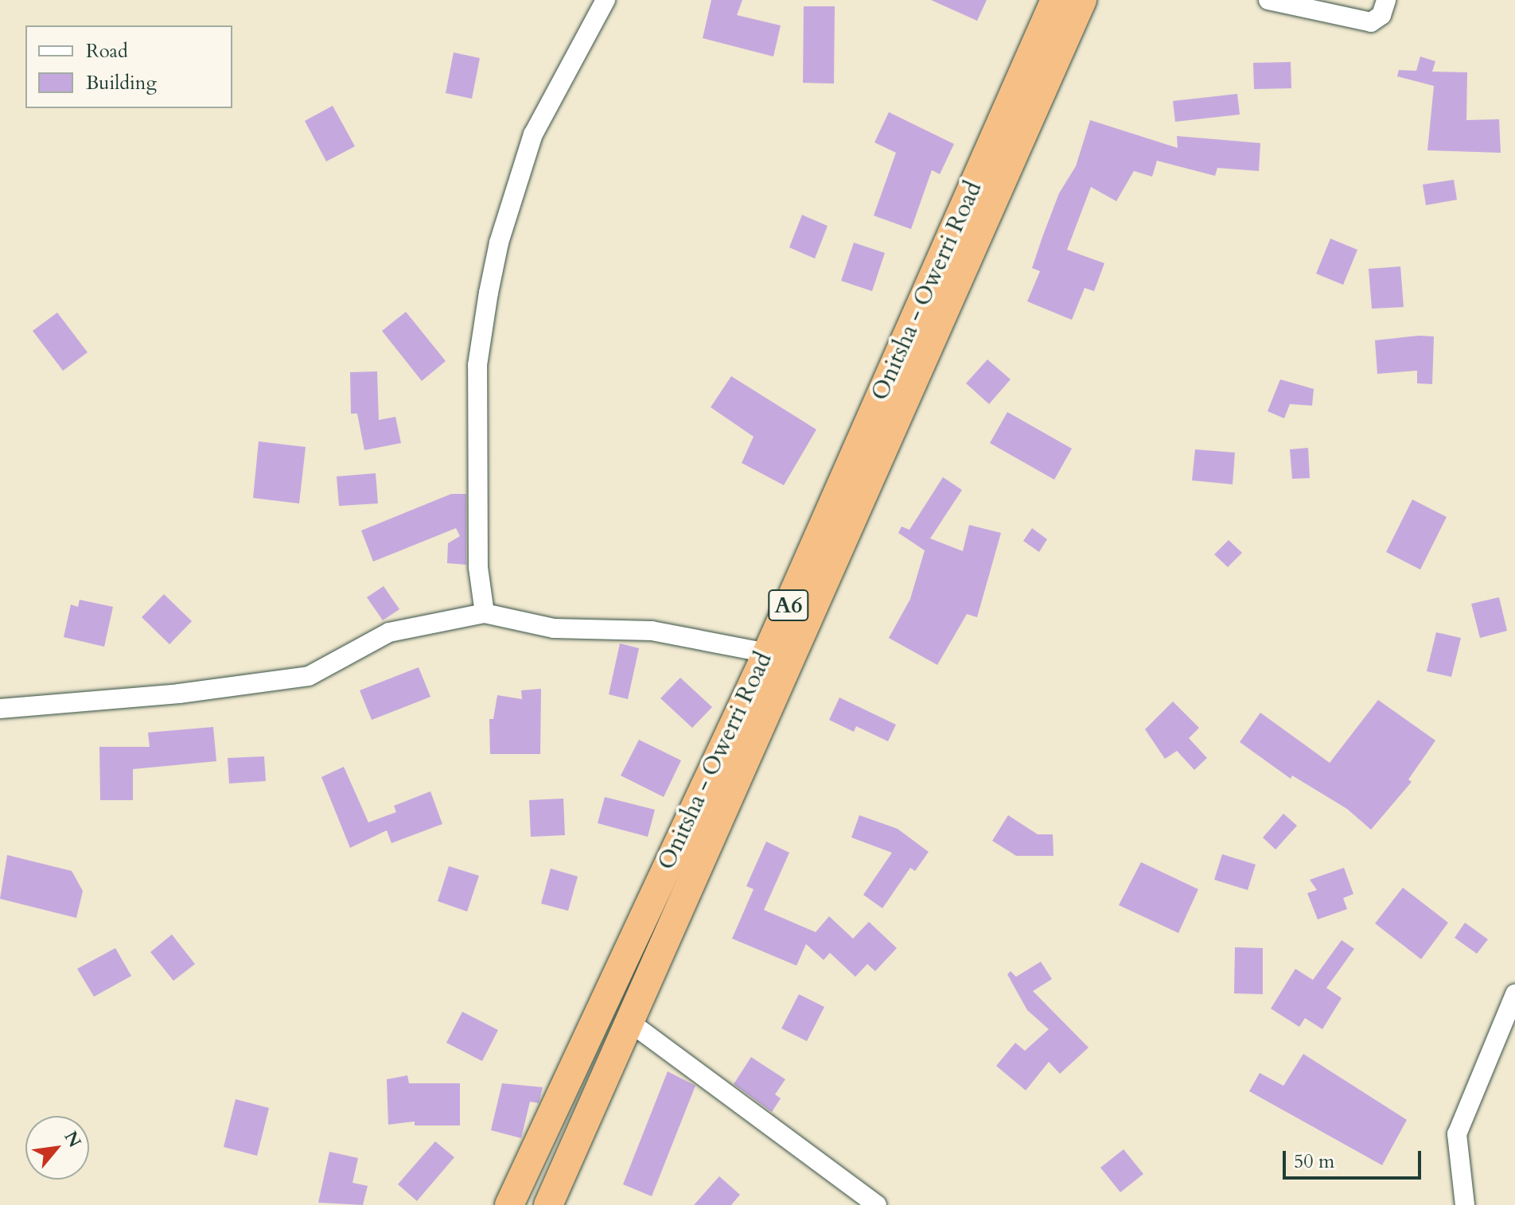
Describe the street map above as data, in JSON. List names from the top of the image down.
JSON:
{
  "streets": {
    "highway": ["Onitsha - Owerri Road", "A6"]
  },
  "legend": ["Road", "Building"],
  "scale_bar": "50 m",
  "north": "top right"
}
